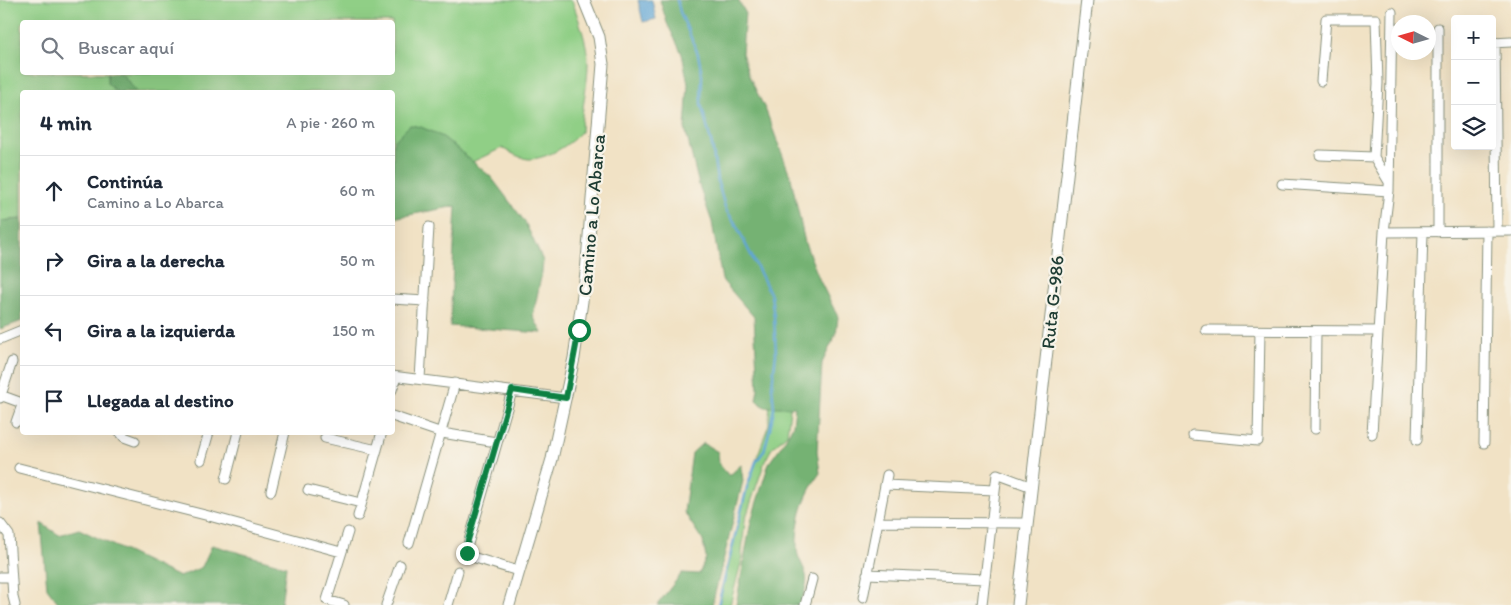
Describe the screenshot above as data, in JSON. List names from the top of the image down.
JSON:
{
  "streets": {
    "main road": ["Camino a Lo Abarca", "Ruta G-986"]
  },
  "north": "left",
  "page": {
    "map_buttons": ["+", "−"],
    "search": "Buscar aquí",
    "heading": ["4 min", "A pie · 260 m"],
    "list": [
      ["Continúa", "Camino a Lo Abarca", "60 m"],
      ["Gira a la derecha", "50 m"],
      ["Gira a la izquierda", "150 m"],
      "Llegada al destino"
    ]
  }
}
